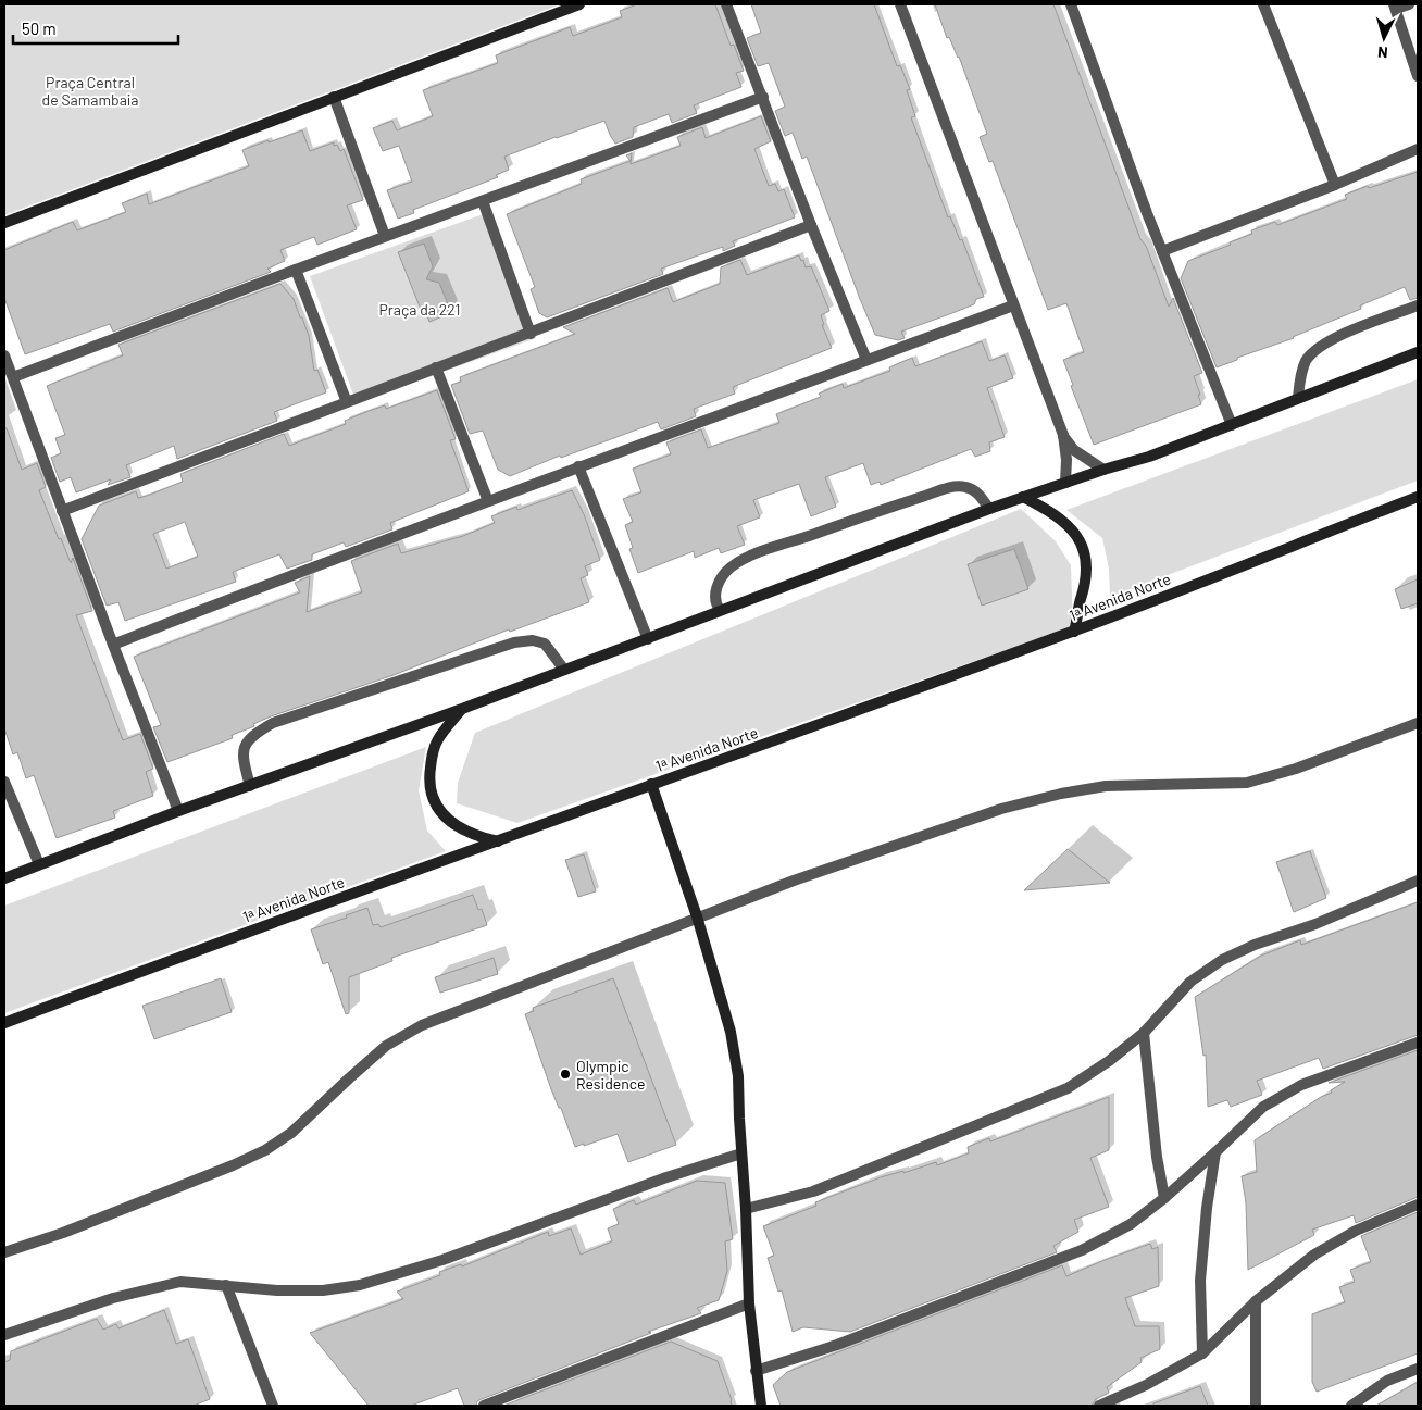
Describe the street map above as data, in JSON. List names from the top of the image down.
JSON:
{
  "streets": {
    "main road": ["1ᵃ Avenida Norte"]
  },
  "parks": ["Praça Central de Samambaia", "Praça da 221"],
  "places": ["Olympic Residence"],
  "scale_bar": "50 m",
  "north": "bottom"
}
